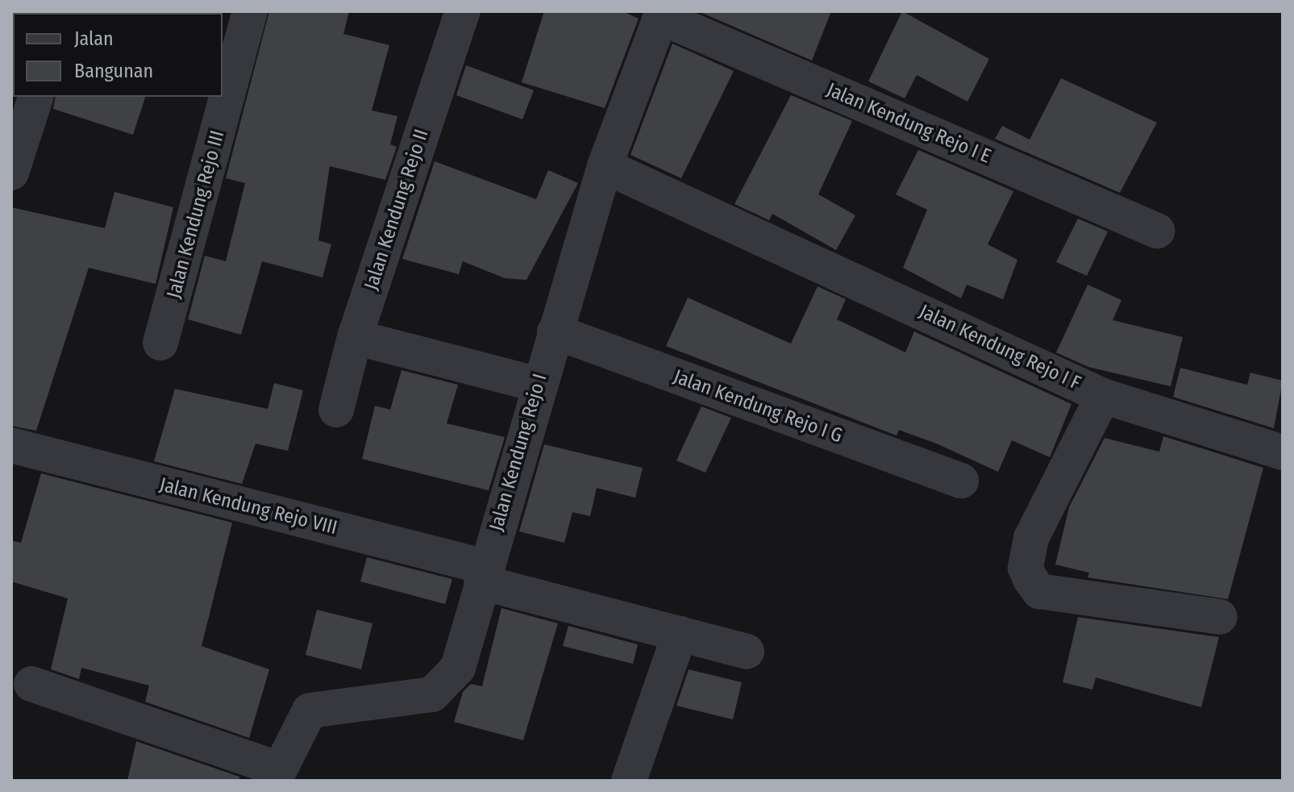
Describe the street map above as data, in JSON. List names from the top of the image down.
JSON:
{
  "streets": {
    "street": [
      "Jalan Kendung Rejo I E",
      "Jalan Kendung Rejo II",
      "Jalan Kendung Rejo III",
      "Jalan Kendung Rejo I F",
      "Jalan Kendung Rejo I G",
      "Jalan Kendung Rejo I",
      "Jalan Kendung Rejo VIII"
    ]
  },
  "crossings": [
    ["Jalan Kendung Rejo I E", "Jalan Kendung Rejo I"],
    ["Jalan Kendung Rejo I F", "Jalan Kendung Rejo I"],
    ["Jalan Kendung Rejo I G", "Jalan Kendung Rejo I"],
    ["Jalan Kendung Rejo I", "Jalan Kendung Rejo VIII"]
  ],
  "legend": ["Jalan", "Bangunan"]
}
